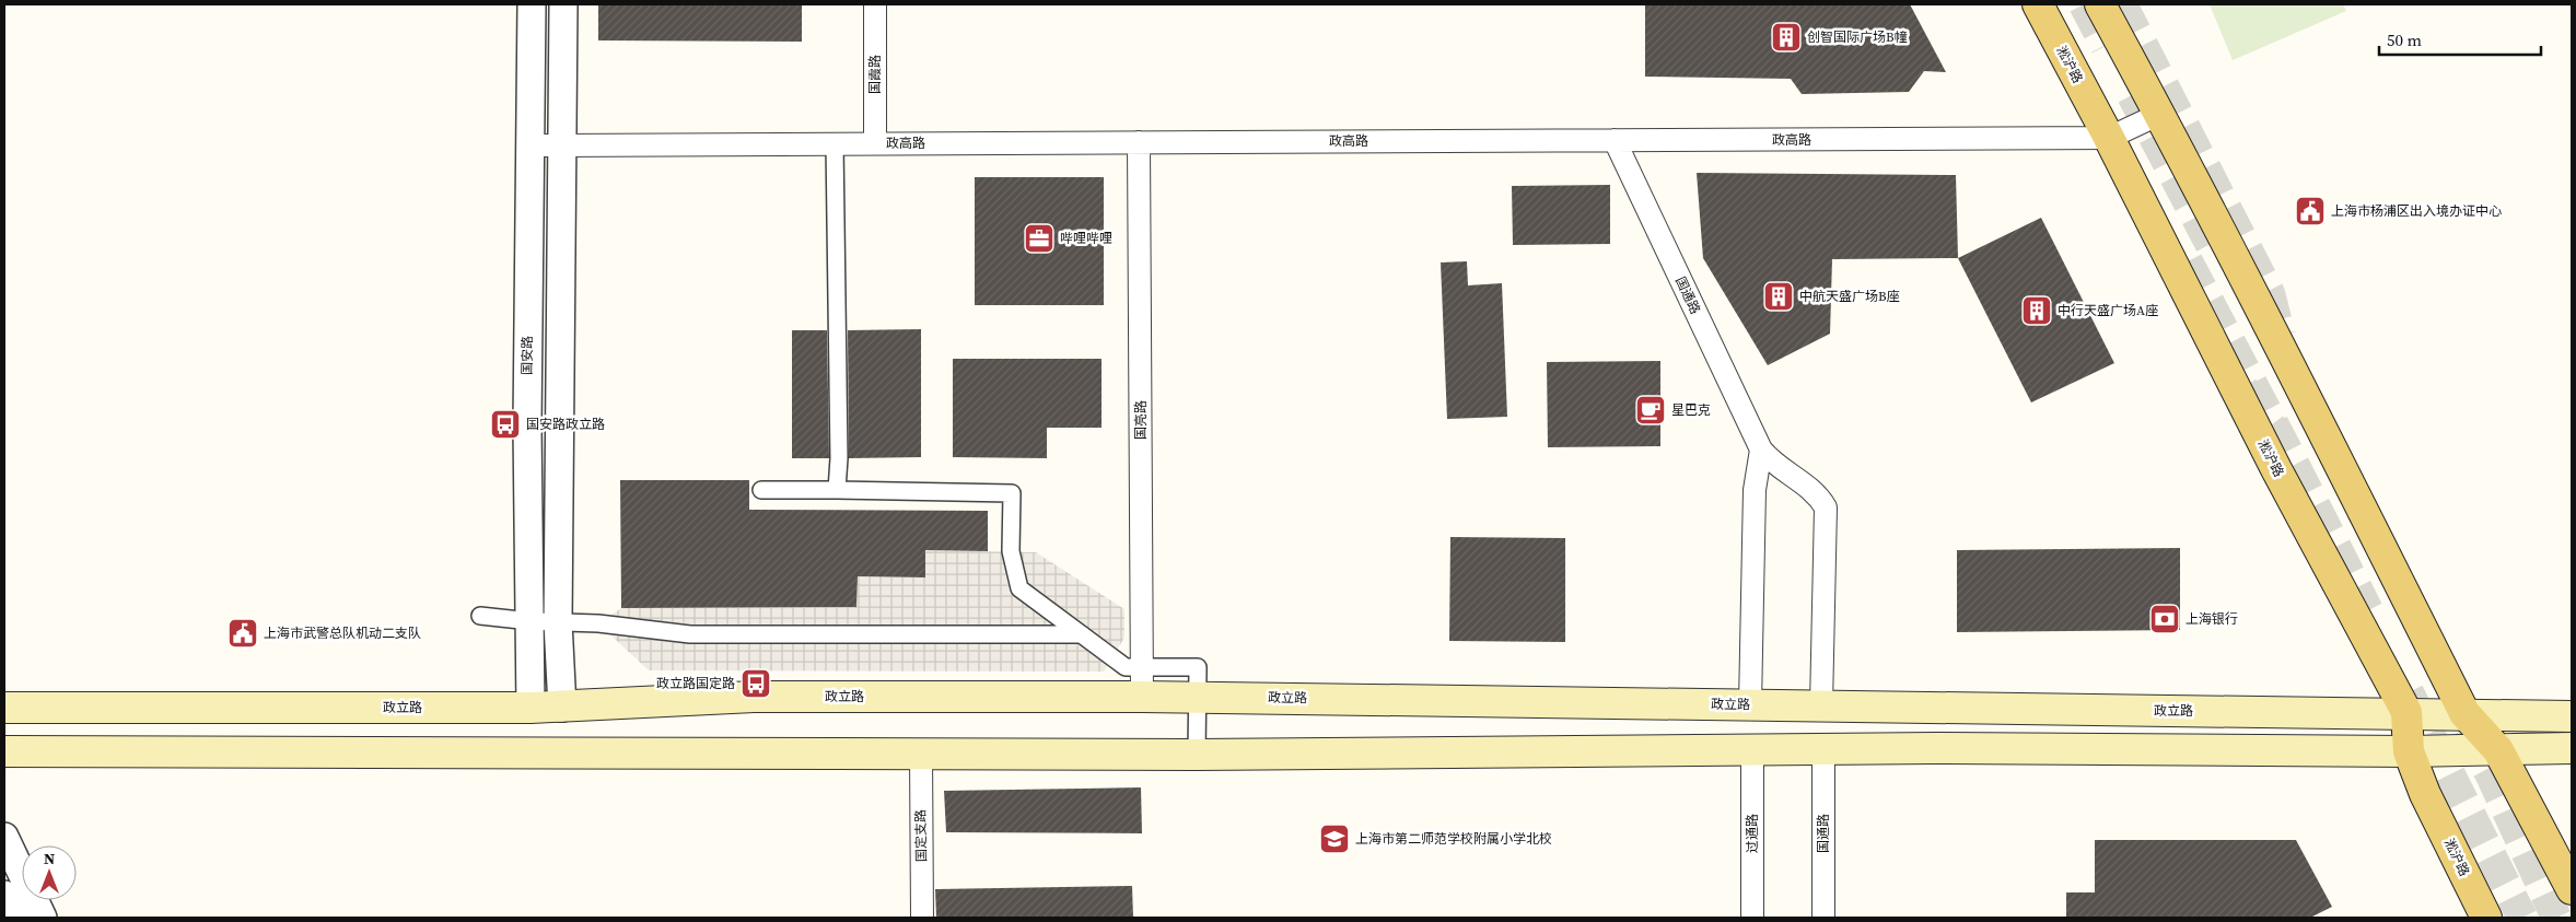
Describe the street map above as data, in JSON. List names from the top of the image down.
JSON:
{
  "streets": {
    "main road": ["淞沪路", "政立路"],
    "street": [
      "国霞路",
      "政高路",
      "国通路",
      "国安路",
      "国亮路",
      "过通路",
      "国定支路"
    ]
  },
  "crossings": [
    ["淞沪路", "政高路"],
    ["淞沪路", "政立路"],
    ["国霞路", "政高路"],
    ["政高路", "国通路"],
    ["政高路", "国安路"],
    ["政高路", "国亮路"],
    ["国通路", "政立路"],
    ["国安路", "政立路"],
    ["国亮路", "政立路"]
  ],
  "places": {
    "building": ["创智国际广场B幢", "中航天盛广场B座", "中行天盛广场A座"],
    "public building": ["上海市杨浦区出入境办证中心", "上海市武警总队机动二支队"],
    "office": ["哔哩哔哩"],
    "cafe": ["星巴克"],
    "bus stop": ["国安路政立路", "政立路国定路"],
    "bank": ["上海银行"],
    "school or university": ["上海市第二师范学校附属小学北校"]
  },
  "scale_bar": "50 m",
  "north": "top"
}
